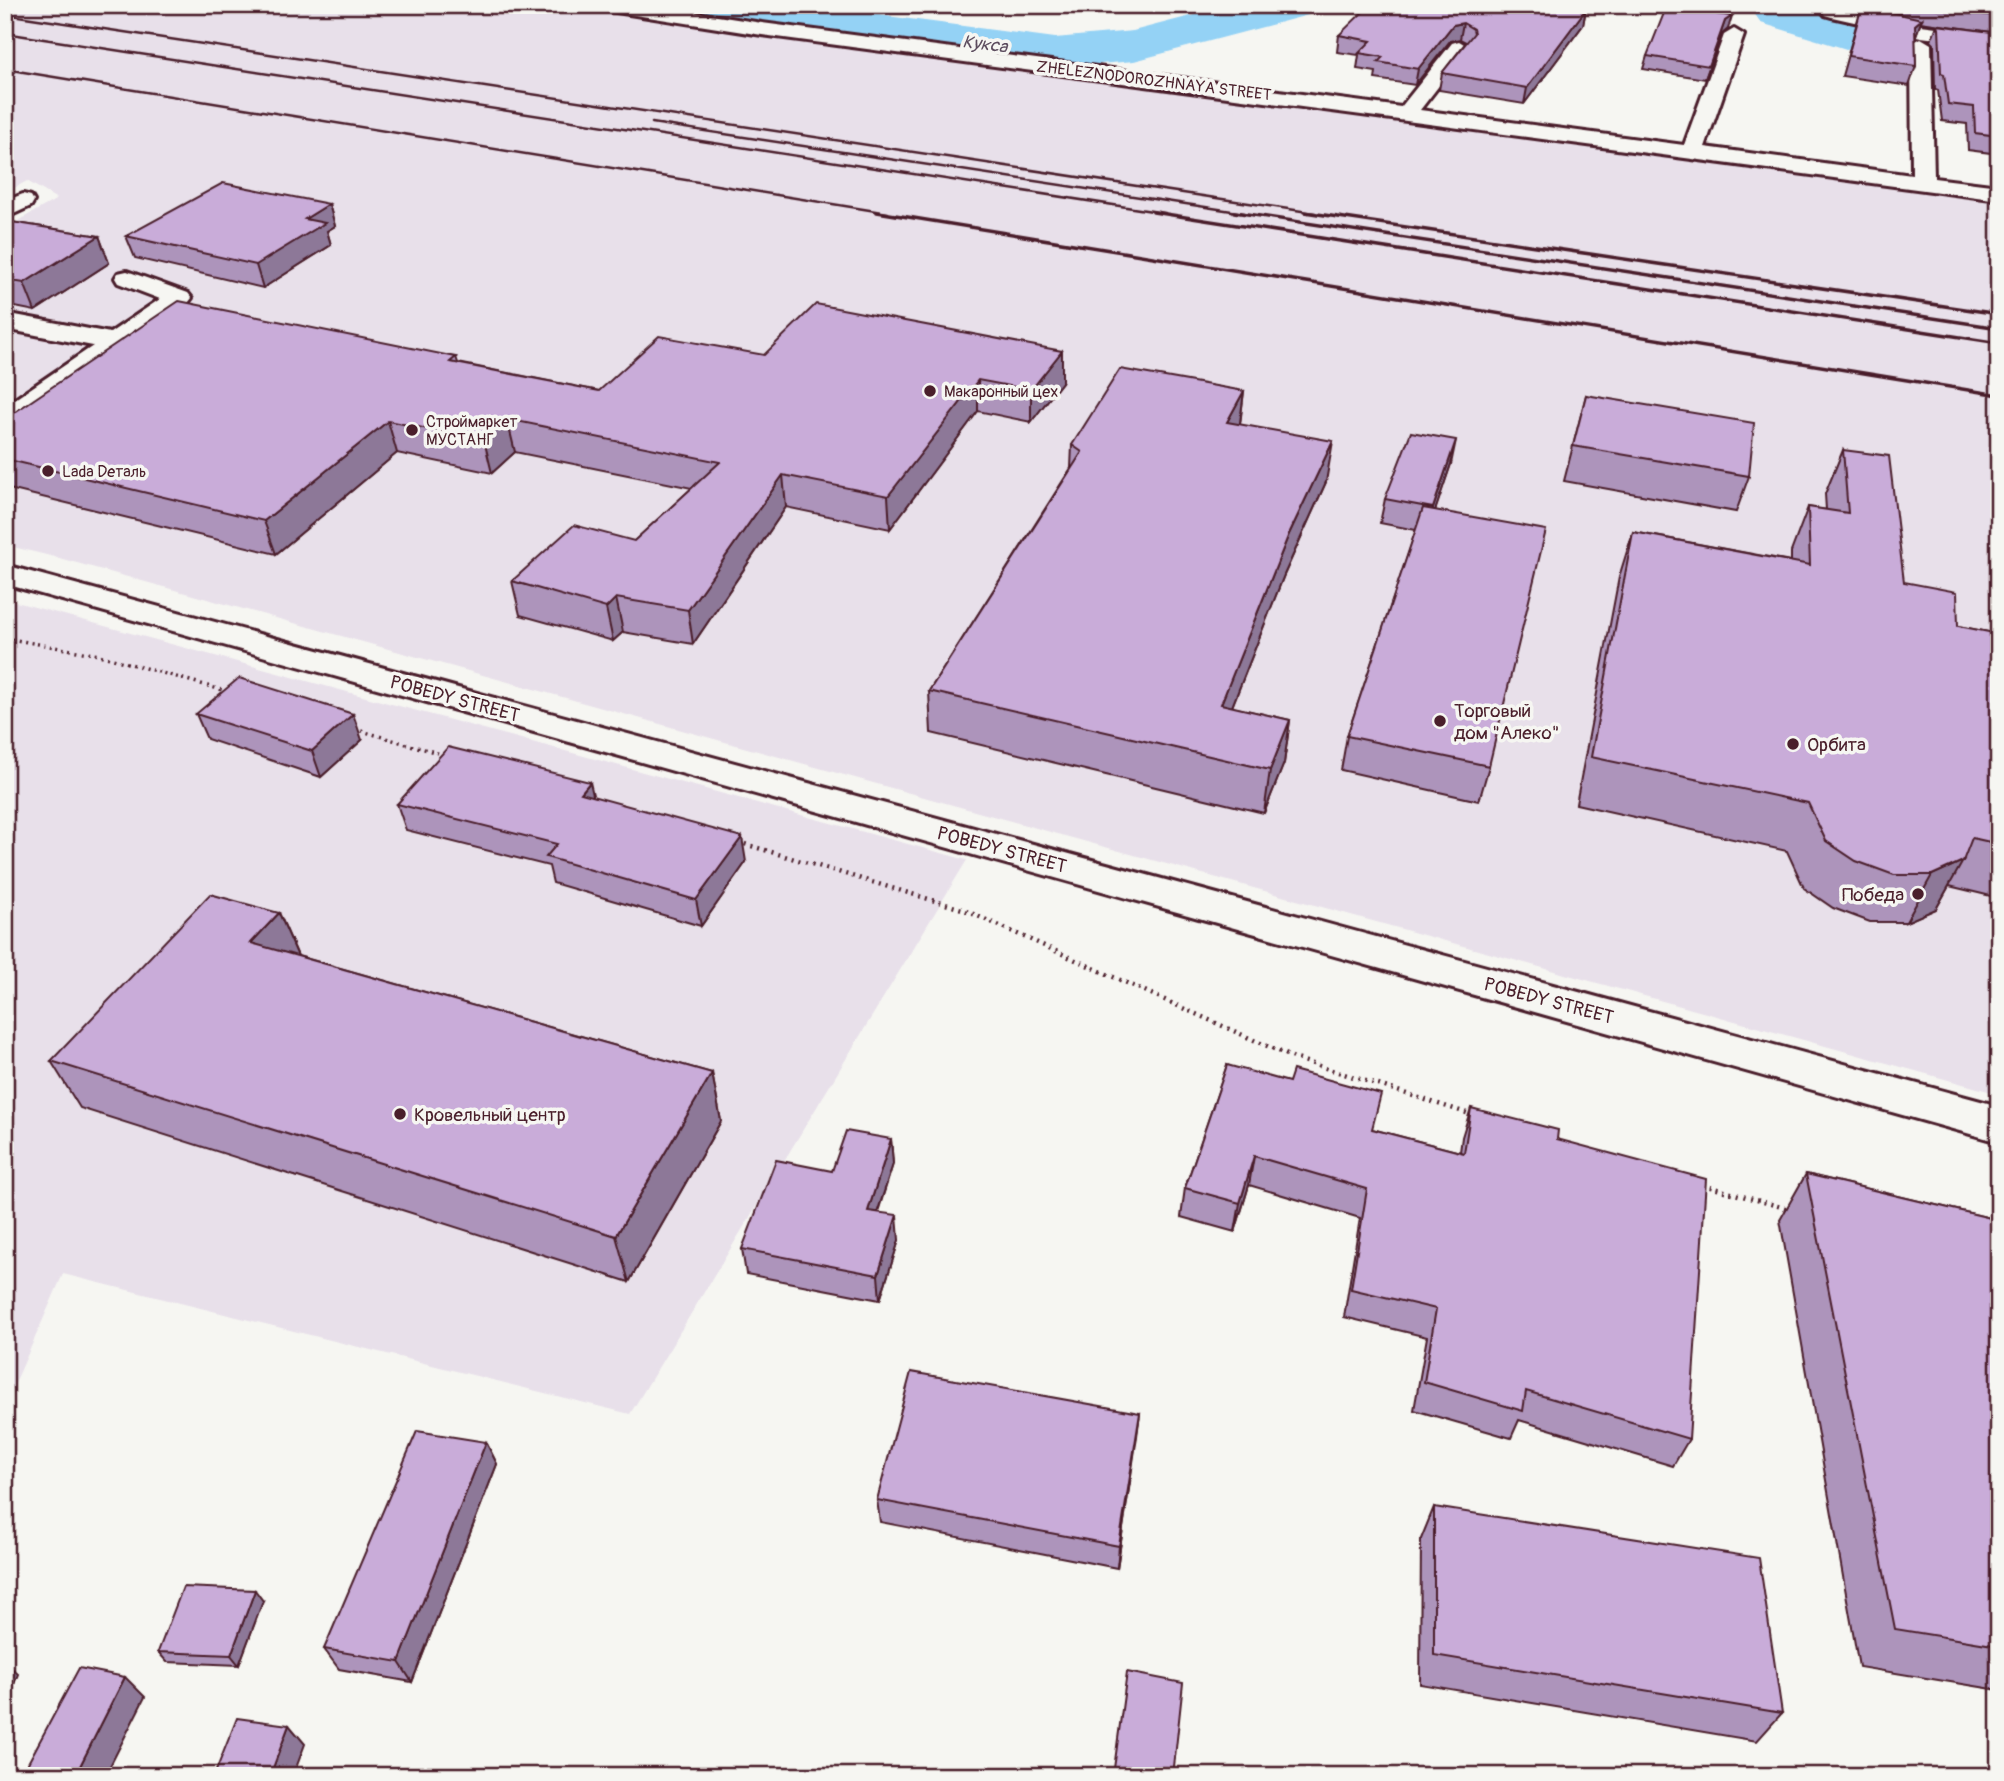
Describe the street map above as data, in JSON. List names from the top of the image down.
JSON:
{
  "streets": {
    "street": ["ZHELEZNODOROZHNAYA STREET", "POBEDY STREET"]
  },
  "water": ["Кукса"],
  "places": [
    "Макаронный цех",
    "Строймаркет МУСТАНГ",
    "Lada Dеталь",
    "Торговый дом \"Алеко\"",
    "Орбита",
    "Победа",
    "Кровельный центр"
  ]
}
